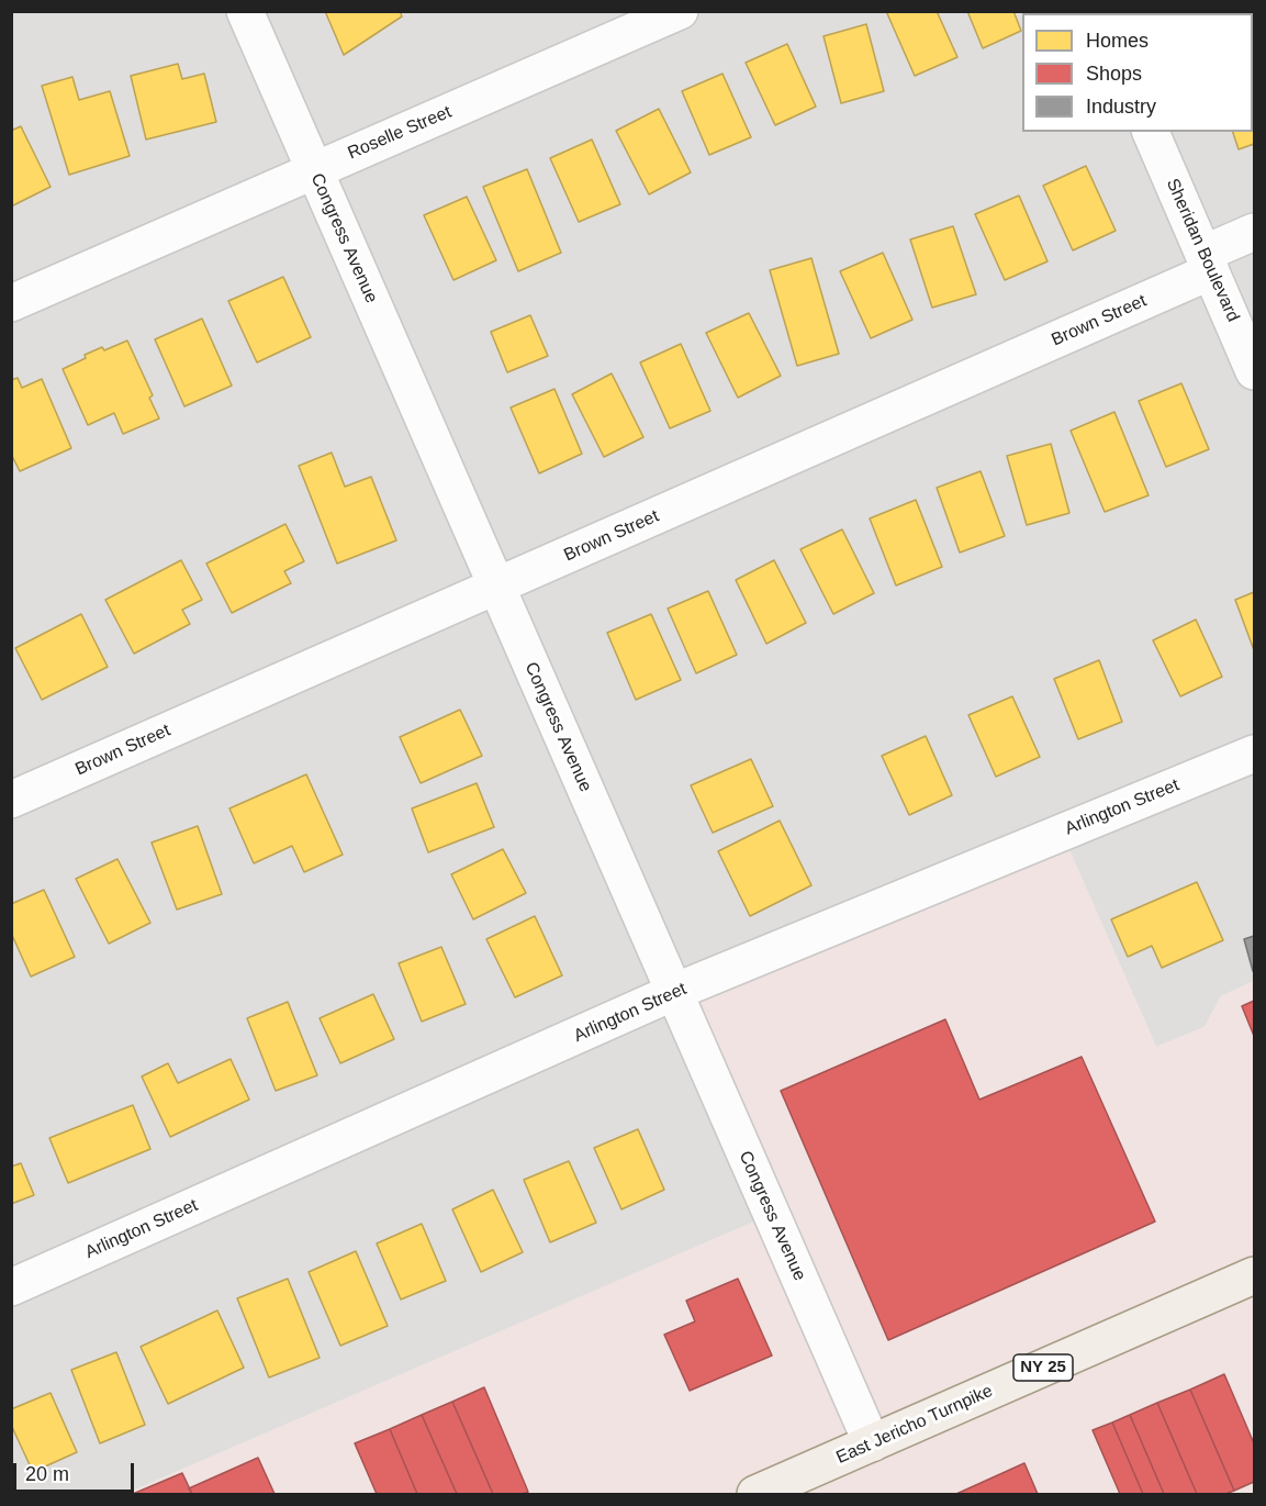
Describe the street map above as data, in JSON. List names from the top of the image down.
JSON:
{
  "streets": {
    "main road": ["NY 25", "East Jericho Turnpike"],
    "street": [
      "Roselle Street",
      "Congress Avenue",
      "Sheridan Boulevard",
      "Brown Street",
      "Arlington Street"
    ]
  },
  "crossings": [
    ["Roselle Street", "Congress Avenue"],
    ["Congress Avenue", "Brown Street"],
    ["Congress Avenue", "Arlington Street"],
    ["Congress Avenue", "East Jericho Turnpike"],
    ["Sheridan Boulevard", "Brown Street"]
  ],
  "legend": ["Homes", "Shops", "Industry"],
  "scale_bar": "20 m"
}
